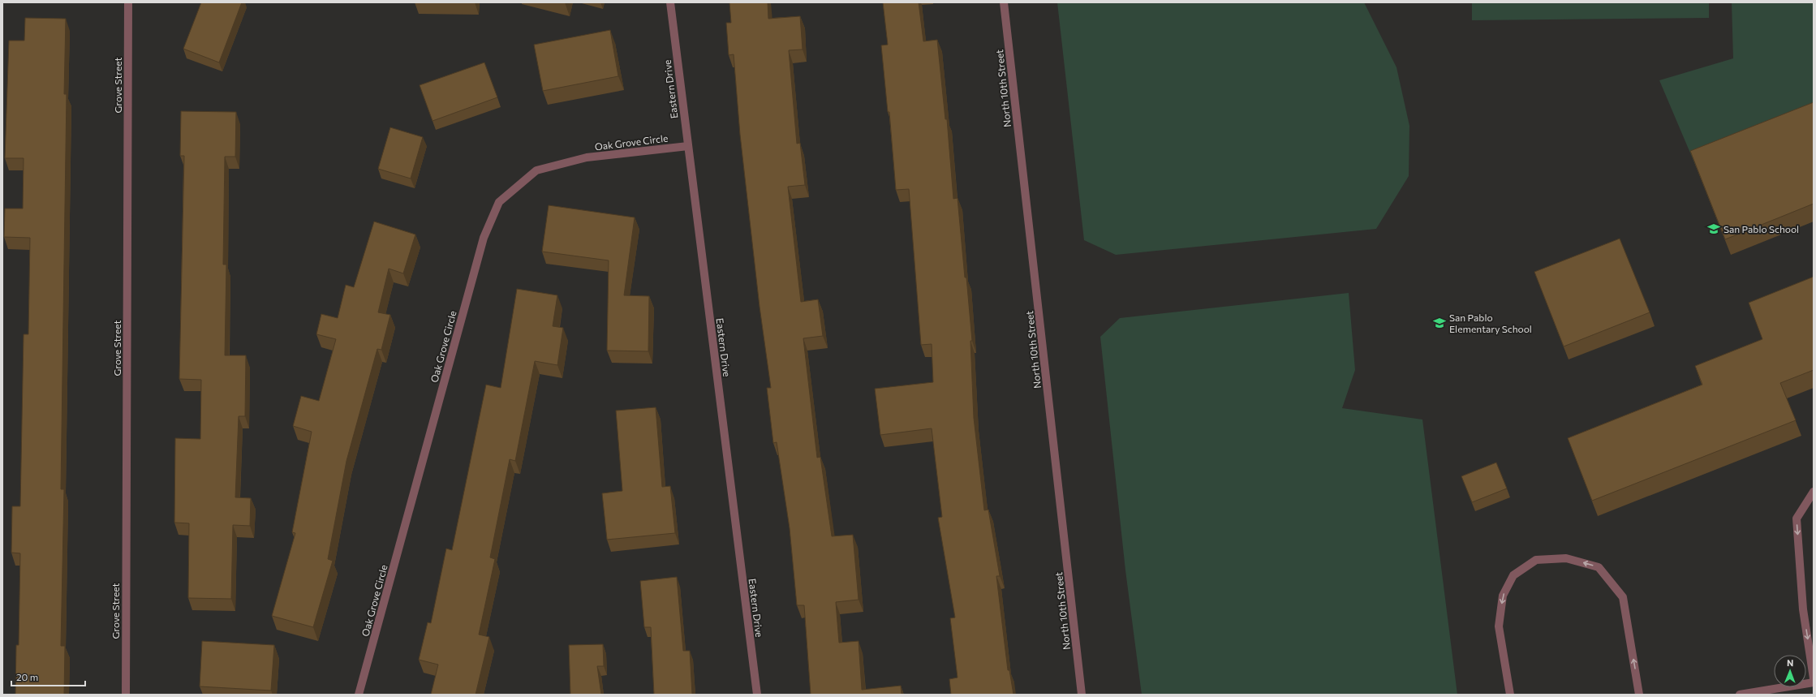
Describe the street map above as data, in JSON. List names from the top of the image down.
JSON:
{
  "streets": {
    "street": [
      "Grove Street",
      "North 10th Street",
      "Eastern Drive",
      "Oak Grove Circle"
    ]
  },
  "crossings": [
    ["Eastern Drive", "Oak Grove Circle"]
  ],
  "places": {
    "school or university": ["San Pablo School", "San Pablo Elementary School"]
  },
  "scale_bar": "20 m",
  "north": "top"
}
